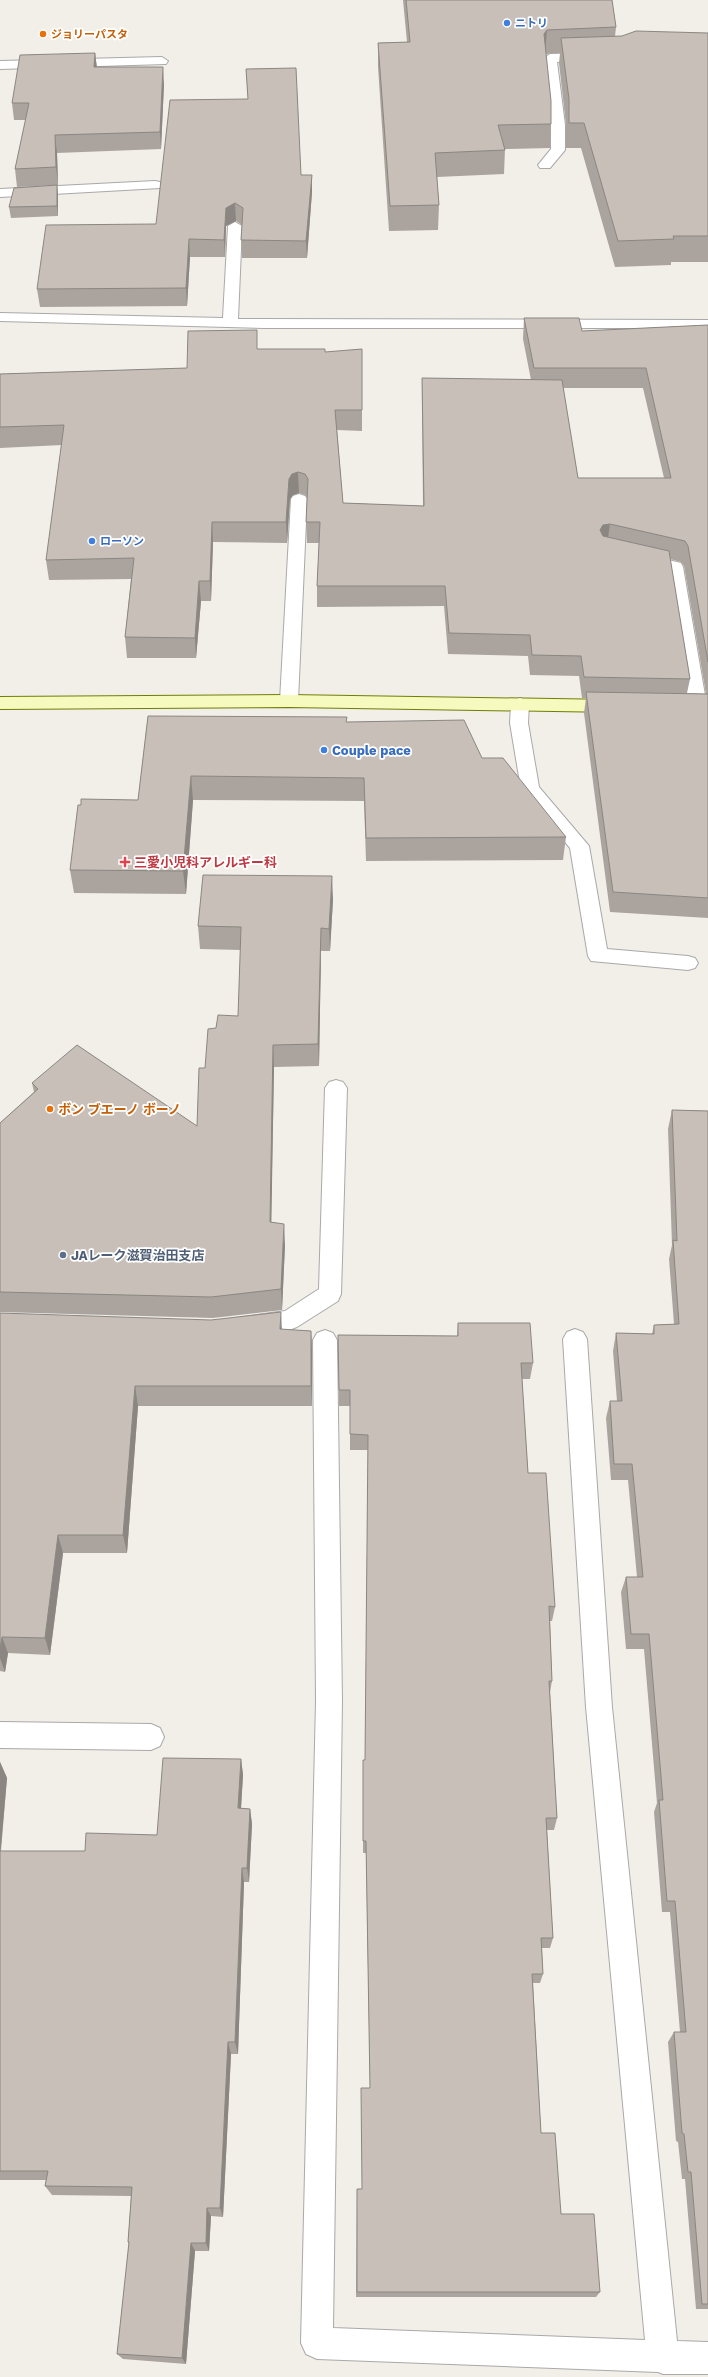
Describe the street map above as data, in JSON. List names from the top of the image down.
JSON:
{
  "places": {
    "other": [
      "ニトリ",
      "ジョリーパスタ",
      "ローソン",
      "Couple pace",
      "ボン ブエーノ ボーノ",
      "JAレーク滋賀治田支店"
    ],
    "health": ["三愛小児科アレルギー科"]
  }
}
